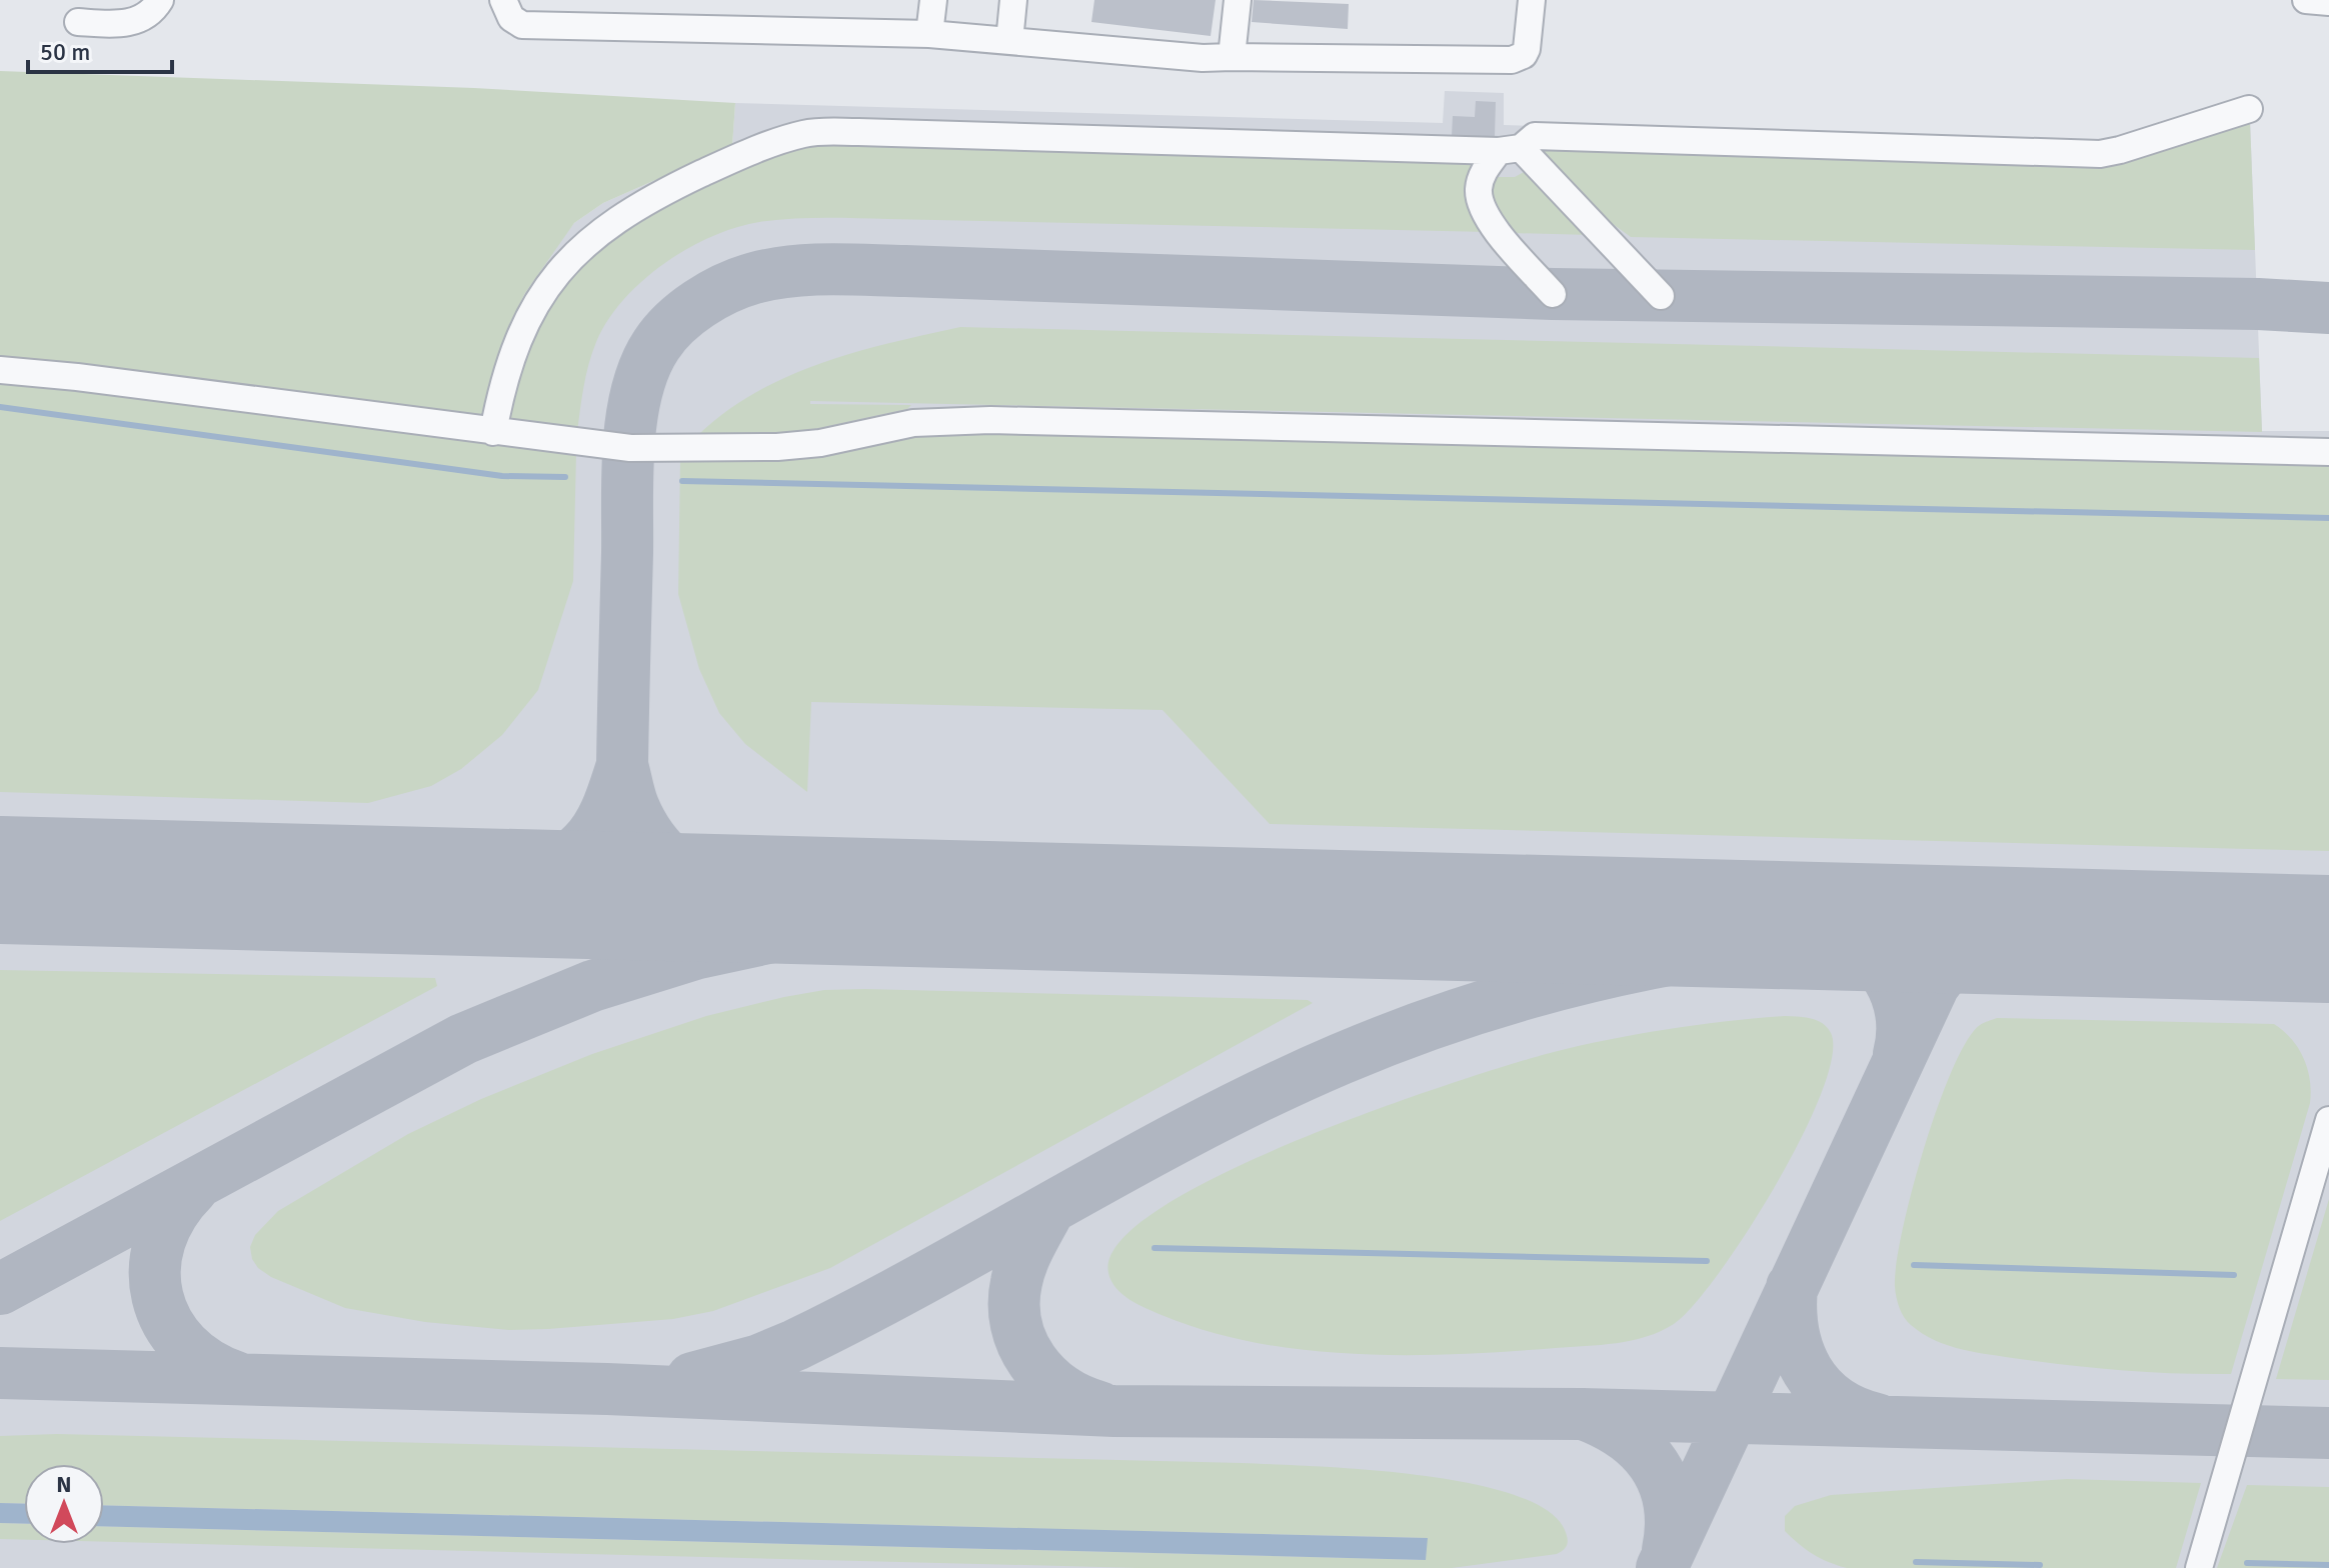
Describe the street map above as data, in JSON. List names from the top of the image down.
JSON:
{
  "scale_bar": "50 m",
  "north": "top"
}
